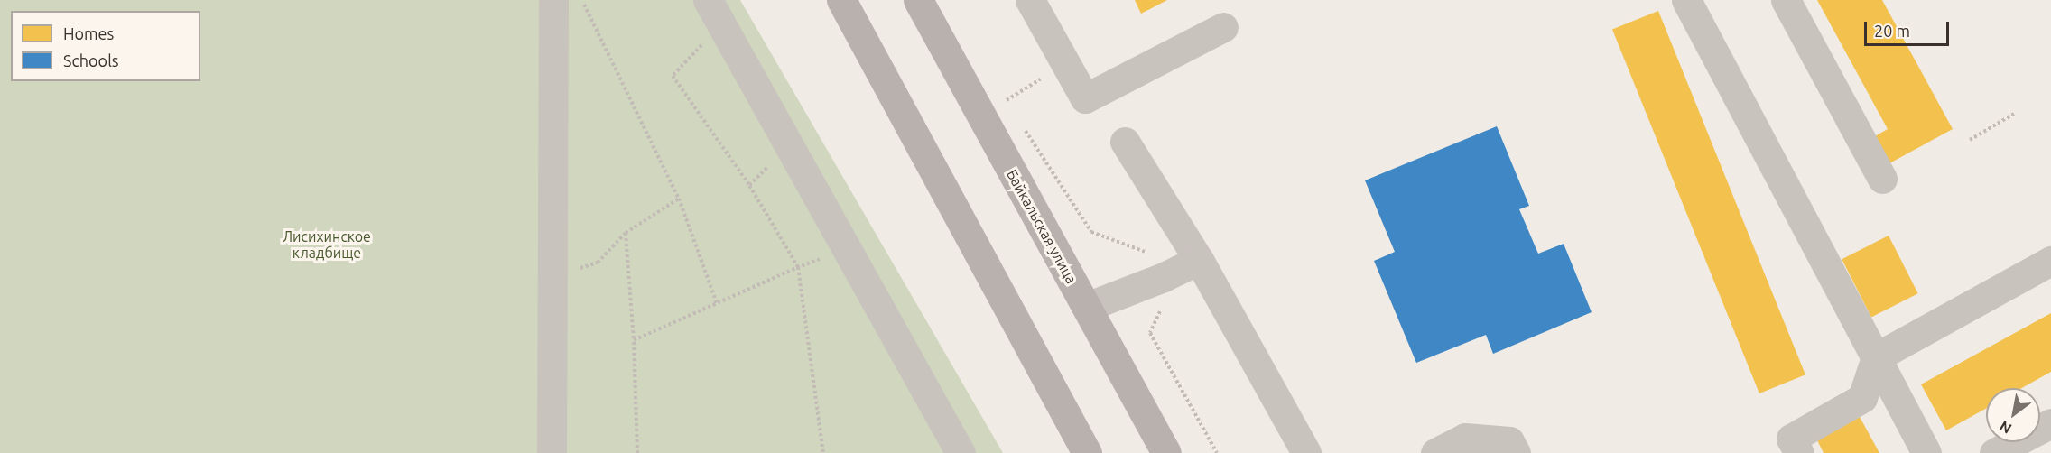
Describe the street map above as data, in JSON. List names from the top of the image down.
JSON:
{
  "streets": {
    "main road": ["Байкальская улица"]
  },
  "parks": ["Лисихинское кладбище"],
  "legend": ["Homes", "Schools"],
  "scale_bar": "20 m",
  "north": "bottom left"
}
